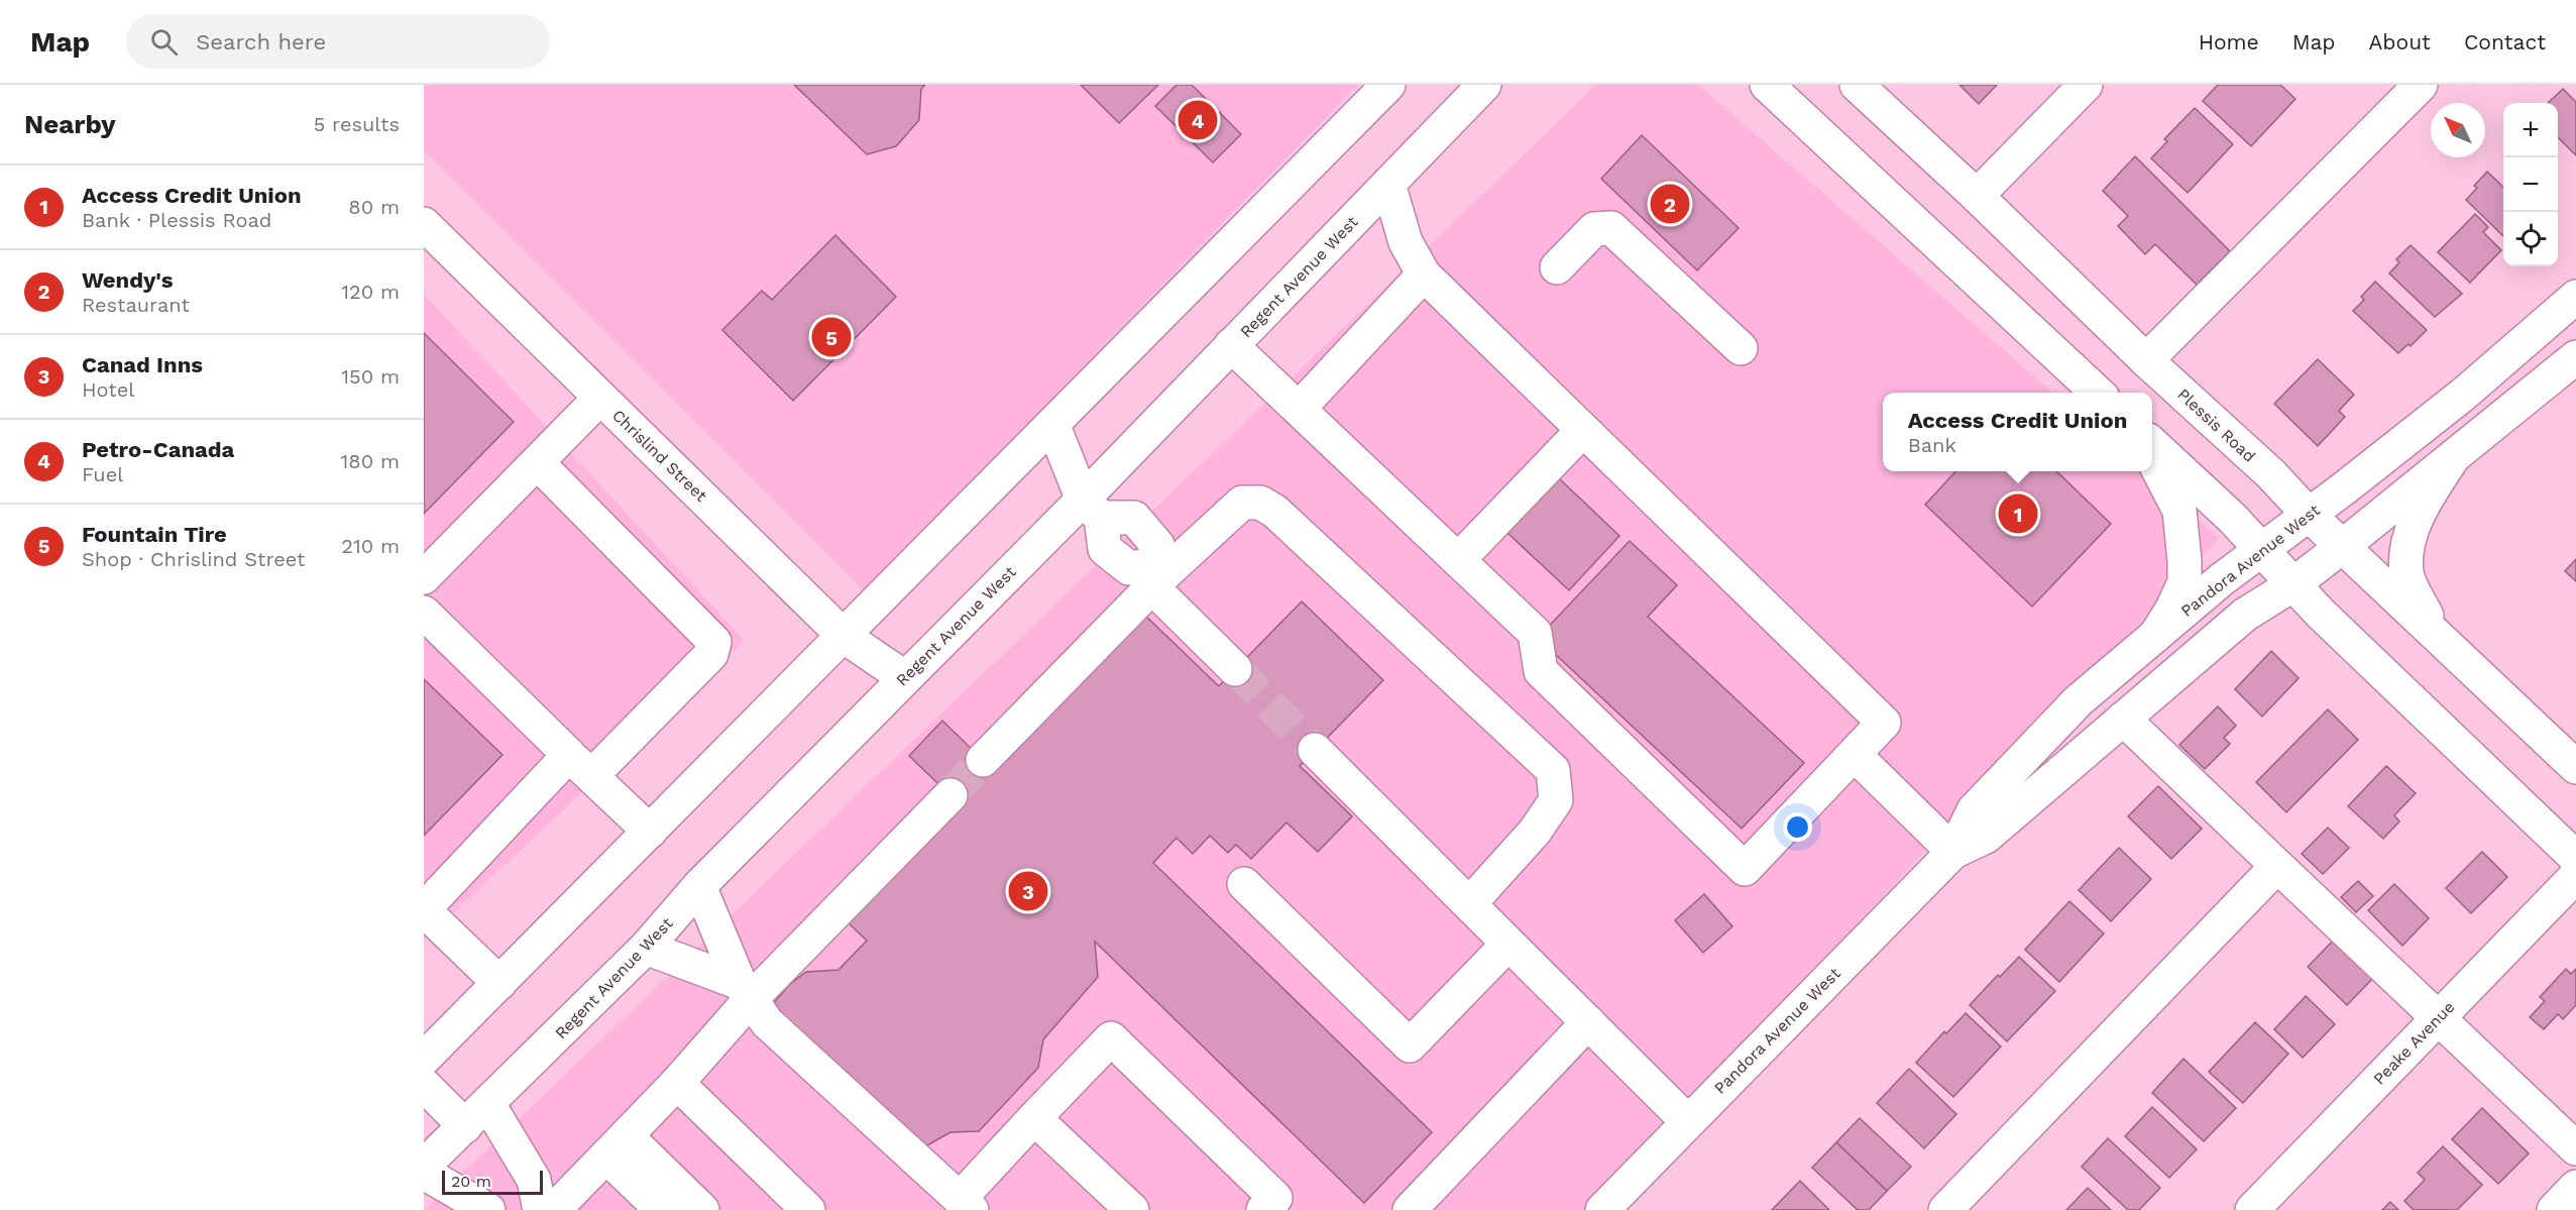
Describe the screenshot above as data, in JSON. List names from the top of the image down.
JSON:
{
  "streets": {
    "main road": [
      "Regent Avenue West",
      "Plessis Road",
      "Chrislind Street",
      "Pandora Avenue West",
      "Peake Avenue"
    ]
  },
  "crossings": [
    ["Regent Avenue West", "Chrislind Street"],
    ["Plessis Road", "Pandora Avenue West"]
  ],
  "scale_bar": "20 m",
  "north": "top left",
  "page": {
    "header": "Map",
    "search": "Search here",
    "nav": [
      "Home",
      "Map",
      "About",
      "Contact"
    ],
    "heading": ["Nearby", "5 results"],
    "pins": [
      "4",
      "2",
      "5",
      "1",
      "3"
    ],
    "map_buttons": ["+", "−"],
    "list": [
      {
        "mark": "1",
        "name": "Access Credit Union",
        "note": "Bank · Plessis Road",
        "value": "80 m"
      },
      {
        "mark": "2",
        "name": "Wendy's",
        "note": "Restaurant",
        "value": "120 m"
      },
      {
        "mark": "3",
        "name": "Canad Inns",
        "note": "Hotel",
        "value": "150 m"
      },
      {
        "mark": "4",
        "name": "Petro-Canada",
        "note": "Fuel",
        "value": "180 m"
      },
      {
        "mark": "5",
        "name": "Fountain Tire",
        "note": "Shop · Chrislind Street",
        "value": "210 m"
      }
    ],
    "popup": ["Access Credit Union", "Bank"],
    "scale": "20 m"
  }
}
